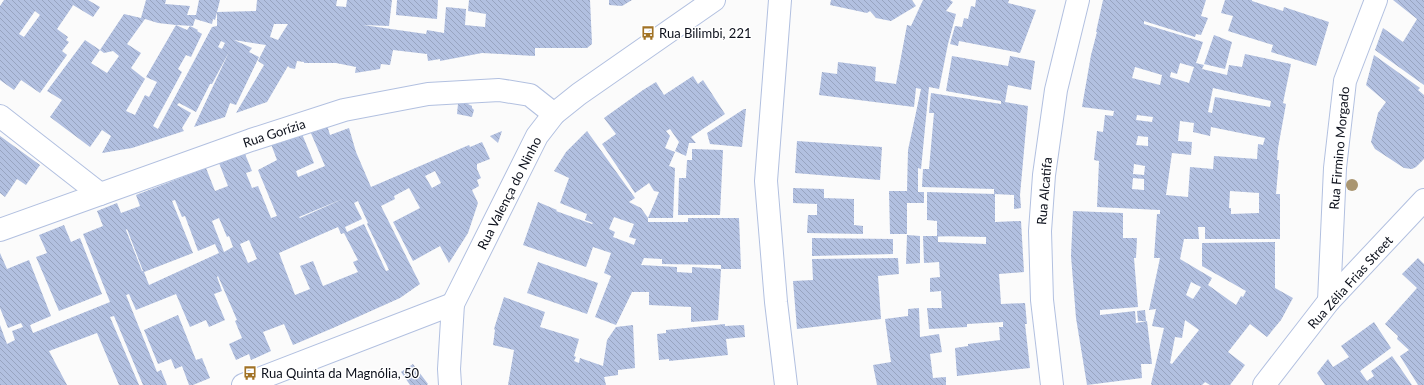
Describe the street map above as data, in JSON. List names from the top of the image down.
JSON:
{
  "streets": {
    "street": [
      "Rua Gorízia",
      "Rua Firmino Morgado",
      "Rua Alcatifa",
      "Rua Valença do Ninho",
      "Rua Zélia Frias Street"
    ]
  },
  "crossings": [
    ["Rua Gorízia", "Rua Valença do Ninho"],
    ["Rua Firmino Morgado", "Rua Zélia Frias Street"]
  ],
  "places": {
    "bus stop": ["Rua Bilimbi, 221", "Rua Quinta da Magnólia, 50"]
  }
}
